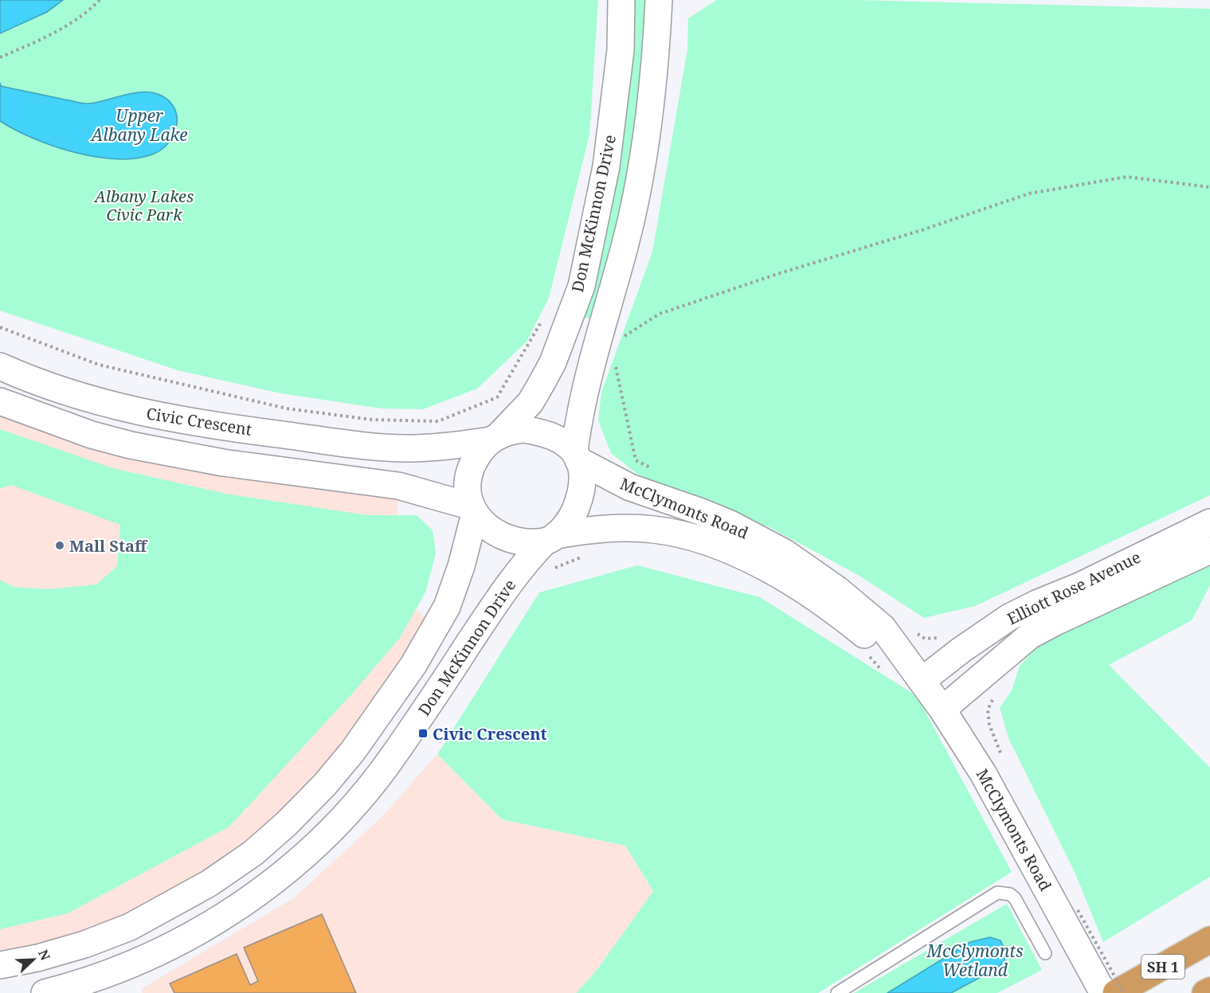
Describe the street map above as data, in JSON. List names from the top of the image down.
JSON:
{
  "streets": {
    "highway": ["SH 1"],
    "main road": [
      "Don McKinnon Drive",
      "Civic Crescent",
      "McClymonts Road",
      "Elliott Rose Avenue"
    ]
  },
  "crossings": [
    ["Don McKinnon Drive", "Civic Crescent"],
    ["Don McKinnon Drive", "McClymonts Road"],
    ["Civic Crescent", "McClymonts Road"],
    ["McClymonts Road", "Elliott Rose Avenue"]
  ],
  "water": ["Upper Albany Lake", "McClymonts Wetland"],
  "parks": ["Albany Lakes Civic Park"],
  "places": {
    "other": ["Mall Staff"],
    "transit": ["Civic Crescent"]
  },
  "north": "top right"
}
